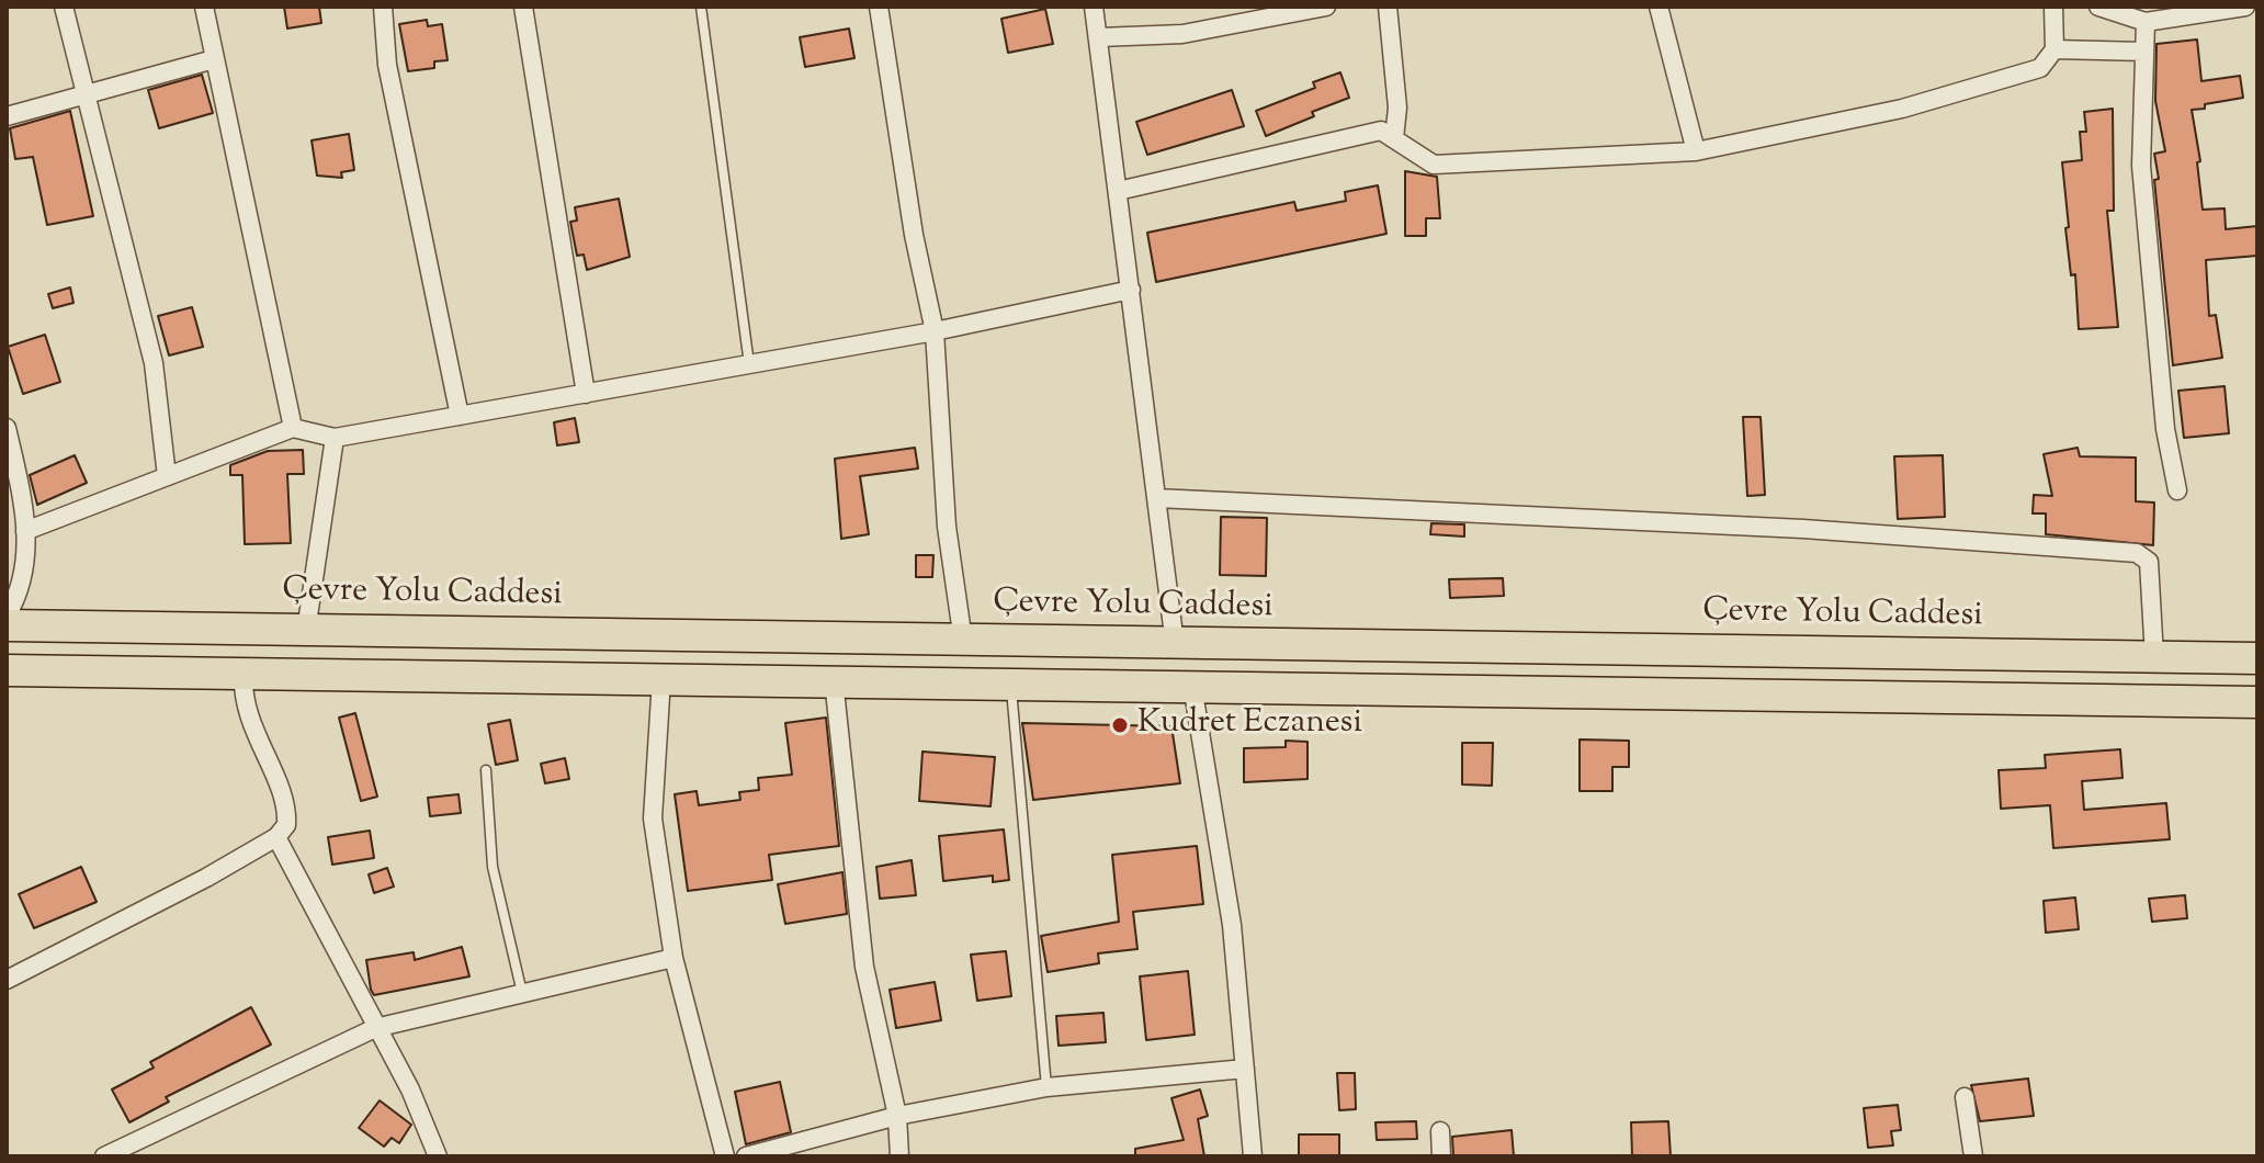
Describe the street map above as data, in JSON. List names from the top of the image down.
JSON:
{
  "streets": {
    "highway": ["Çevre Yolu Caddesi"]
  },
  "places": ["Kudret Eczanesi"]
}
